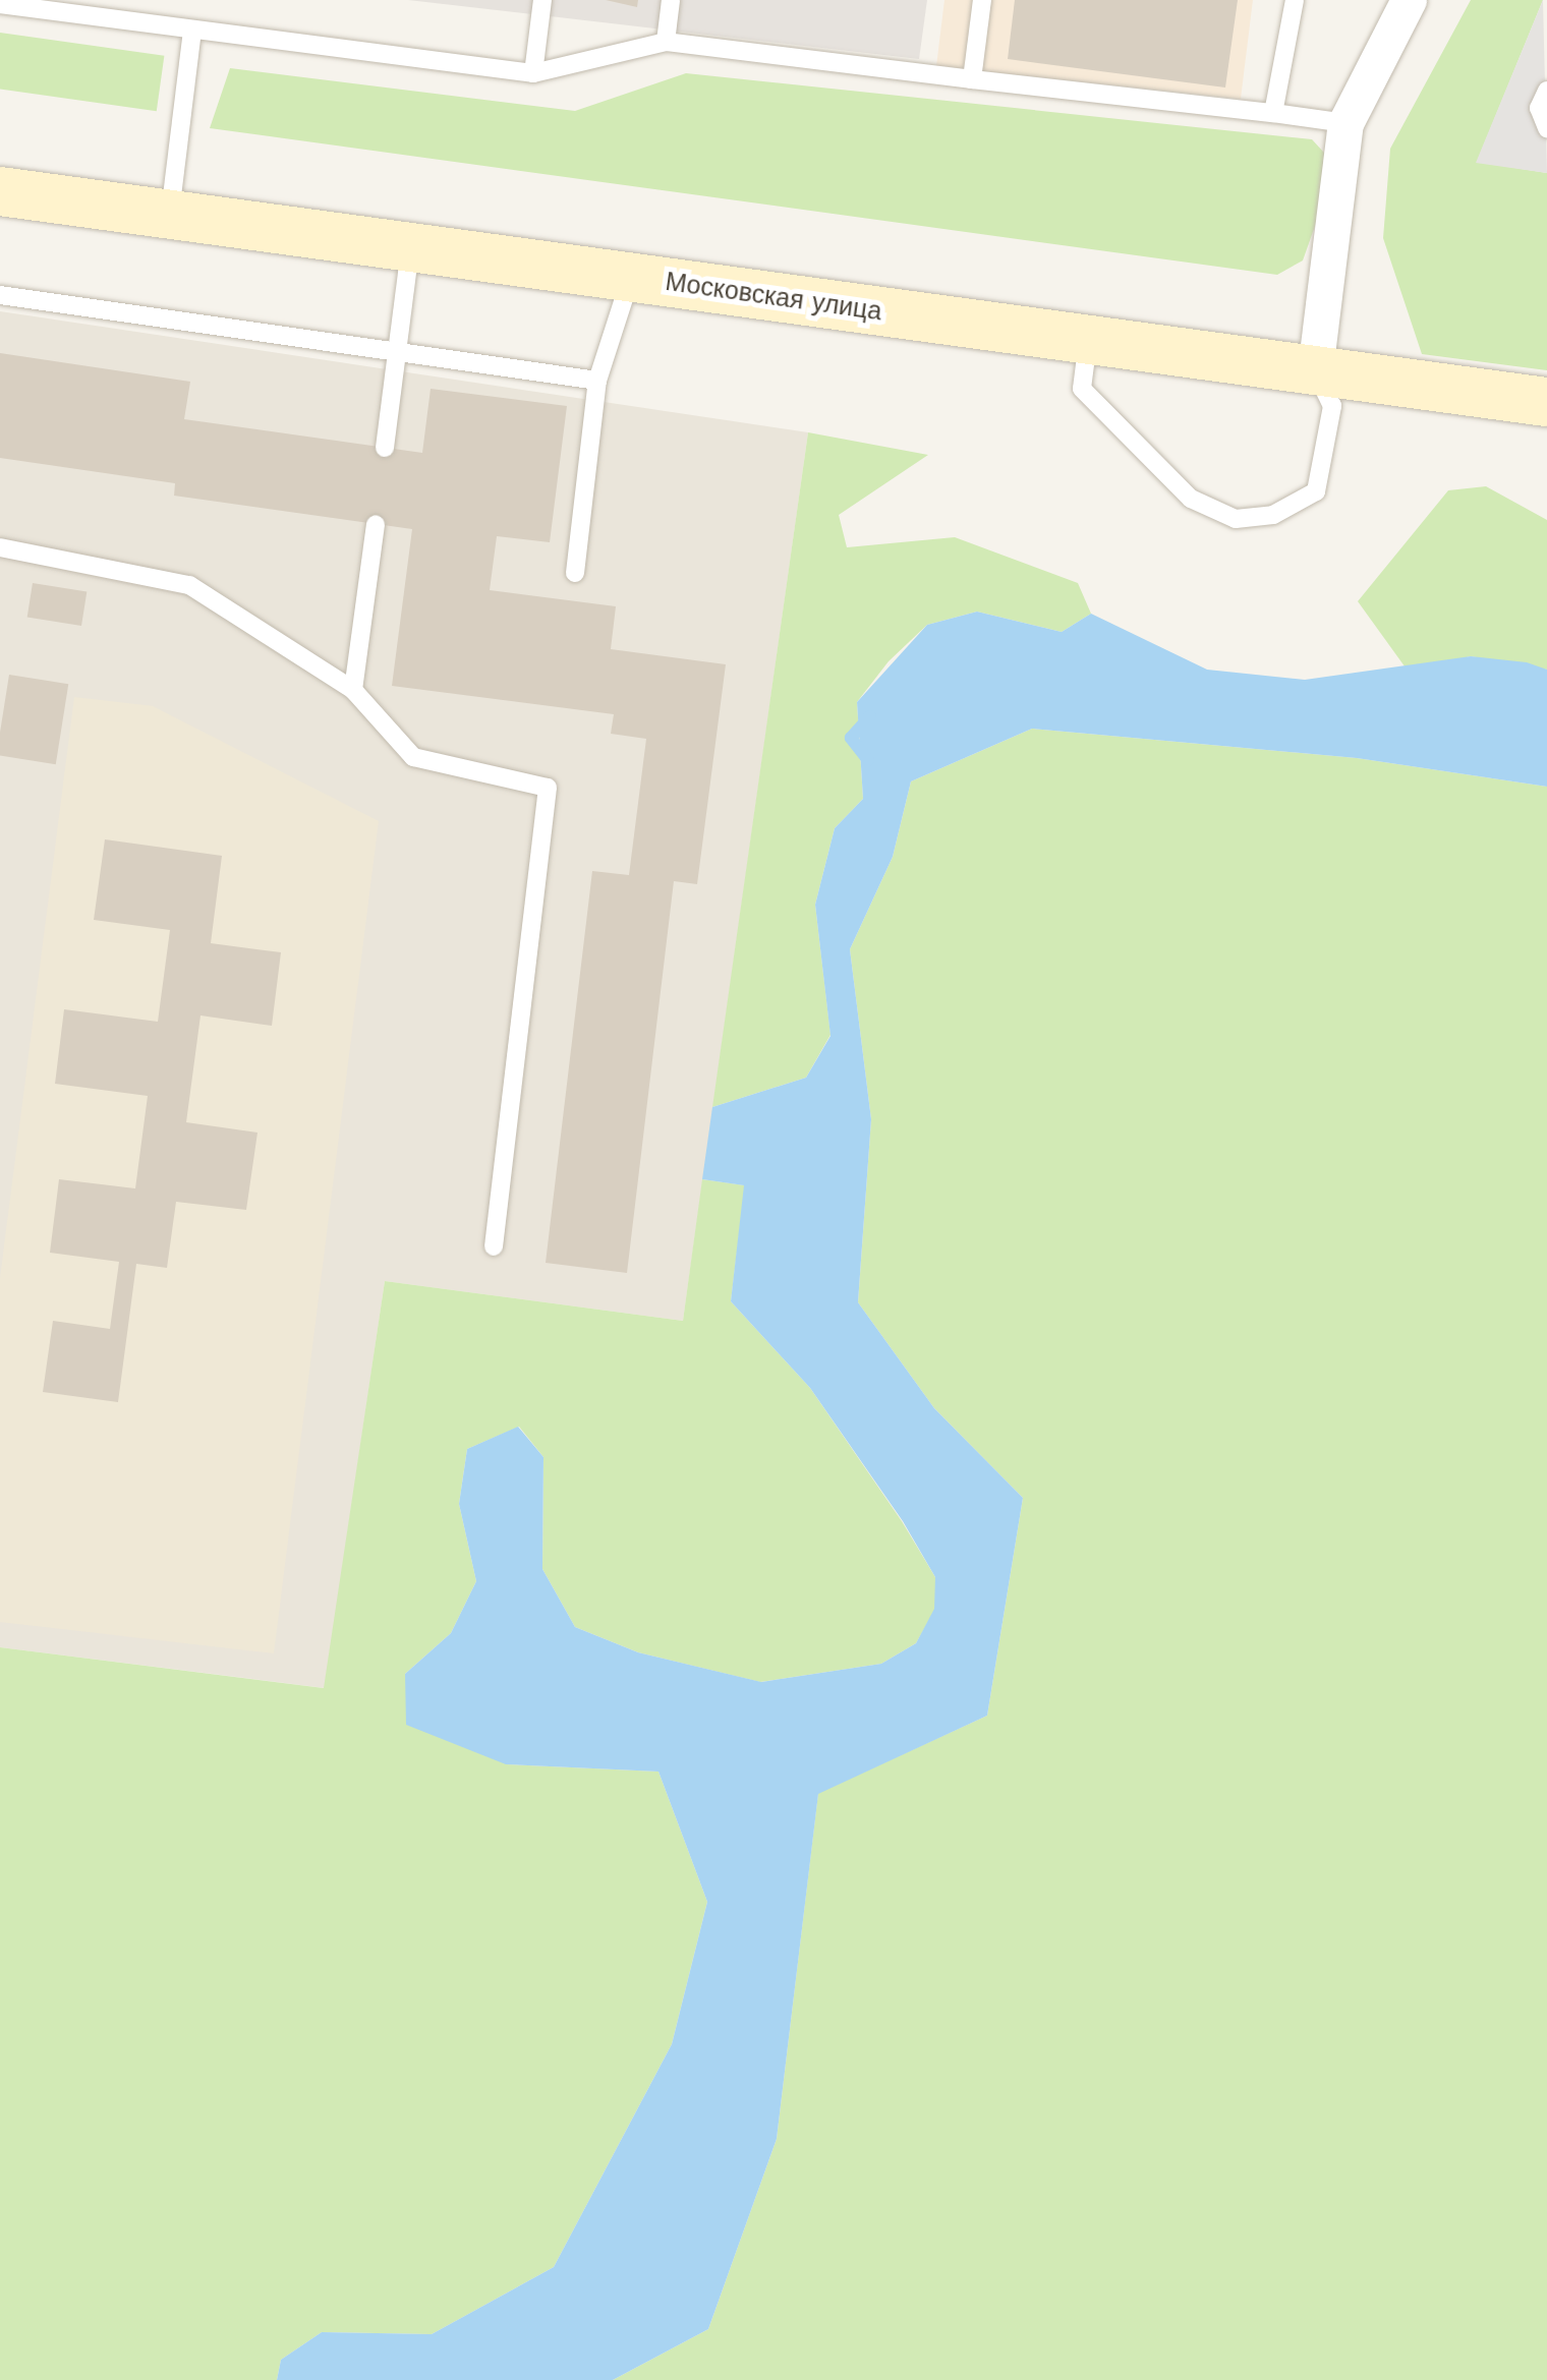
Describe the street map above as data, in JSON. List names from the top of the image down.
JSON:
{
  "streets": {
    "main road": ["Московская улица"]
  }
}
